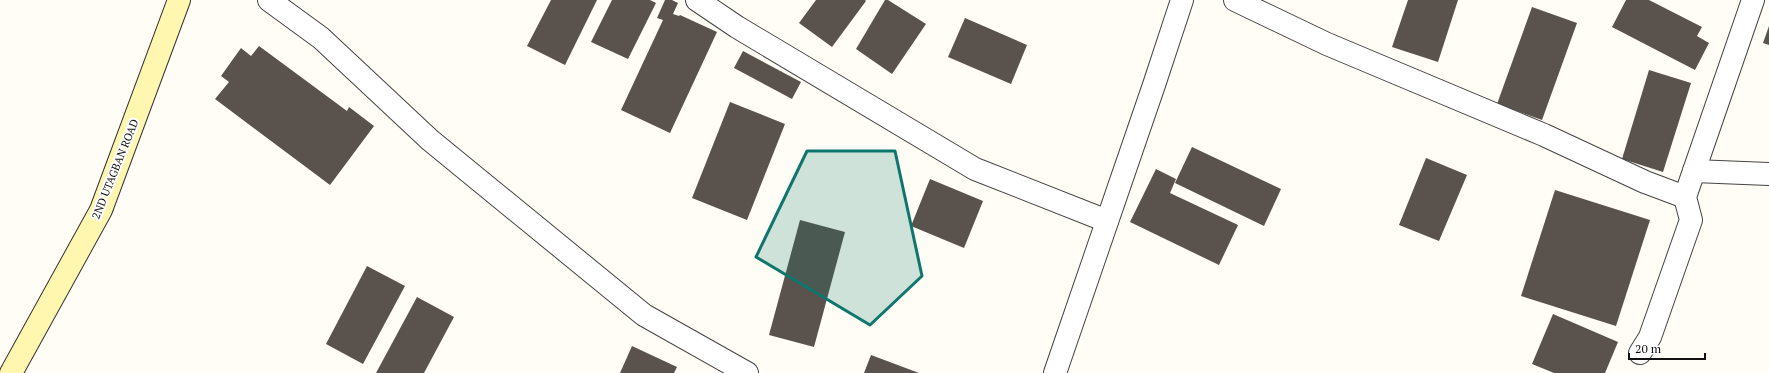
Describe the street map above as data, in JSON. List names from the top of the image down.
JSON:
{
  "streets": {
    "street": ["2ND UTAGBAN ROAD"]
  },
  "scale_bar": "20 m"
}
